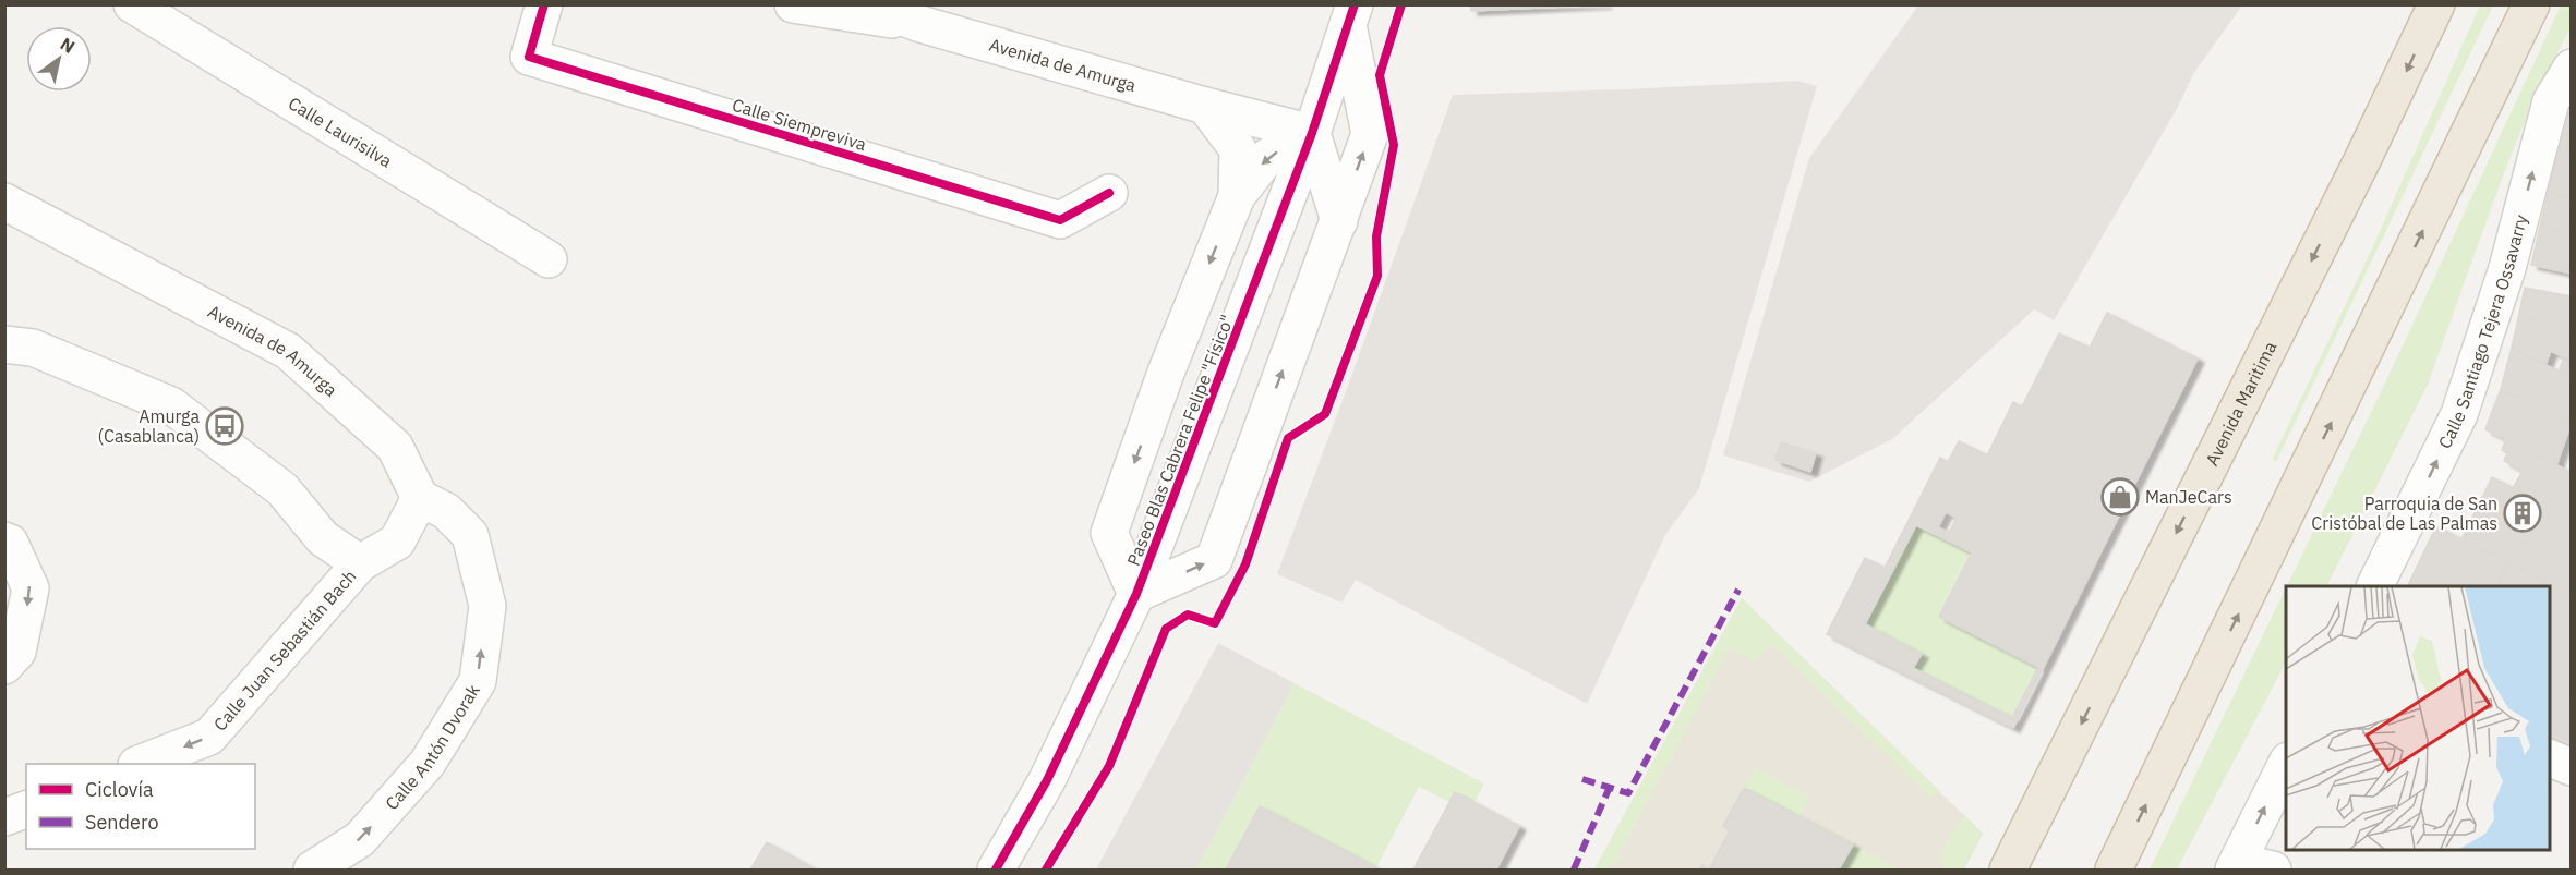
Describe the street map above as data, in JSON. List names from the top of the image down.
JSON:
{
  "streets": {
    "highway": ["Avenida Maritima"],
    "street": [
      "Avenida de Amurga",
      "Calle Siempreviva",
      "Calle Laurisilva",
      "Calle Santiago Tejera Ossavarry",
      "Paseo Blas Cabrera Felipe \"Físico\"",
      "Calle Juan Sebastián Bach",
      "Calle Antón Dvorak"
    ]
  },
  "crossings": [
    ["Avenida de Amurga", "Paseo Blas Cabrera Felipe \"Físico\""],
    ["Avenida de Amurga", "Calle Antón Dvorak"]
  ],
  "one_way": ["Calle Santiago Tejera Ossavarry", "Calle Juan Sebastián Bach", "Calle Antón Dvorak"],
  "places": {
    "bus stop": ["Amurga (Casablanca)"],
    "shop": ["ManJeCars"],
    "building": ["Parroquia de San Cristóbal de Las Palmas"]
  },
  "legend": ["Ciclovía", "Sendero"],
  "north": "top right"
}
